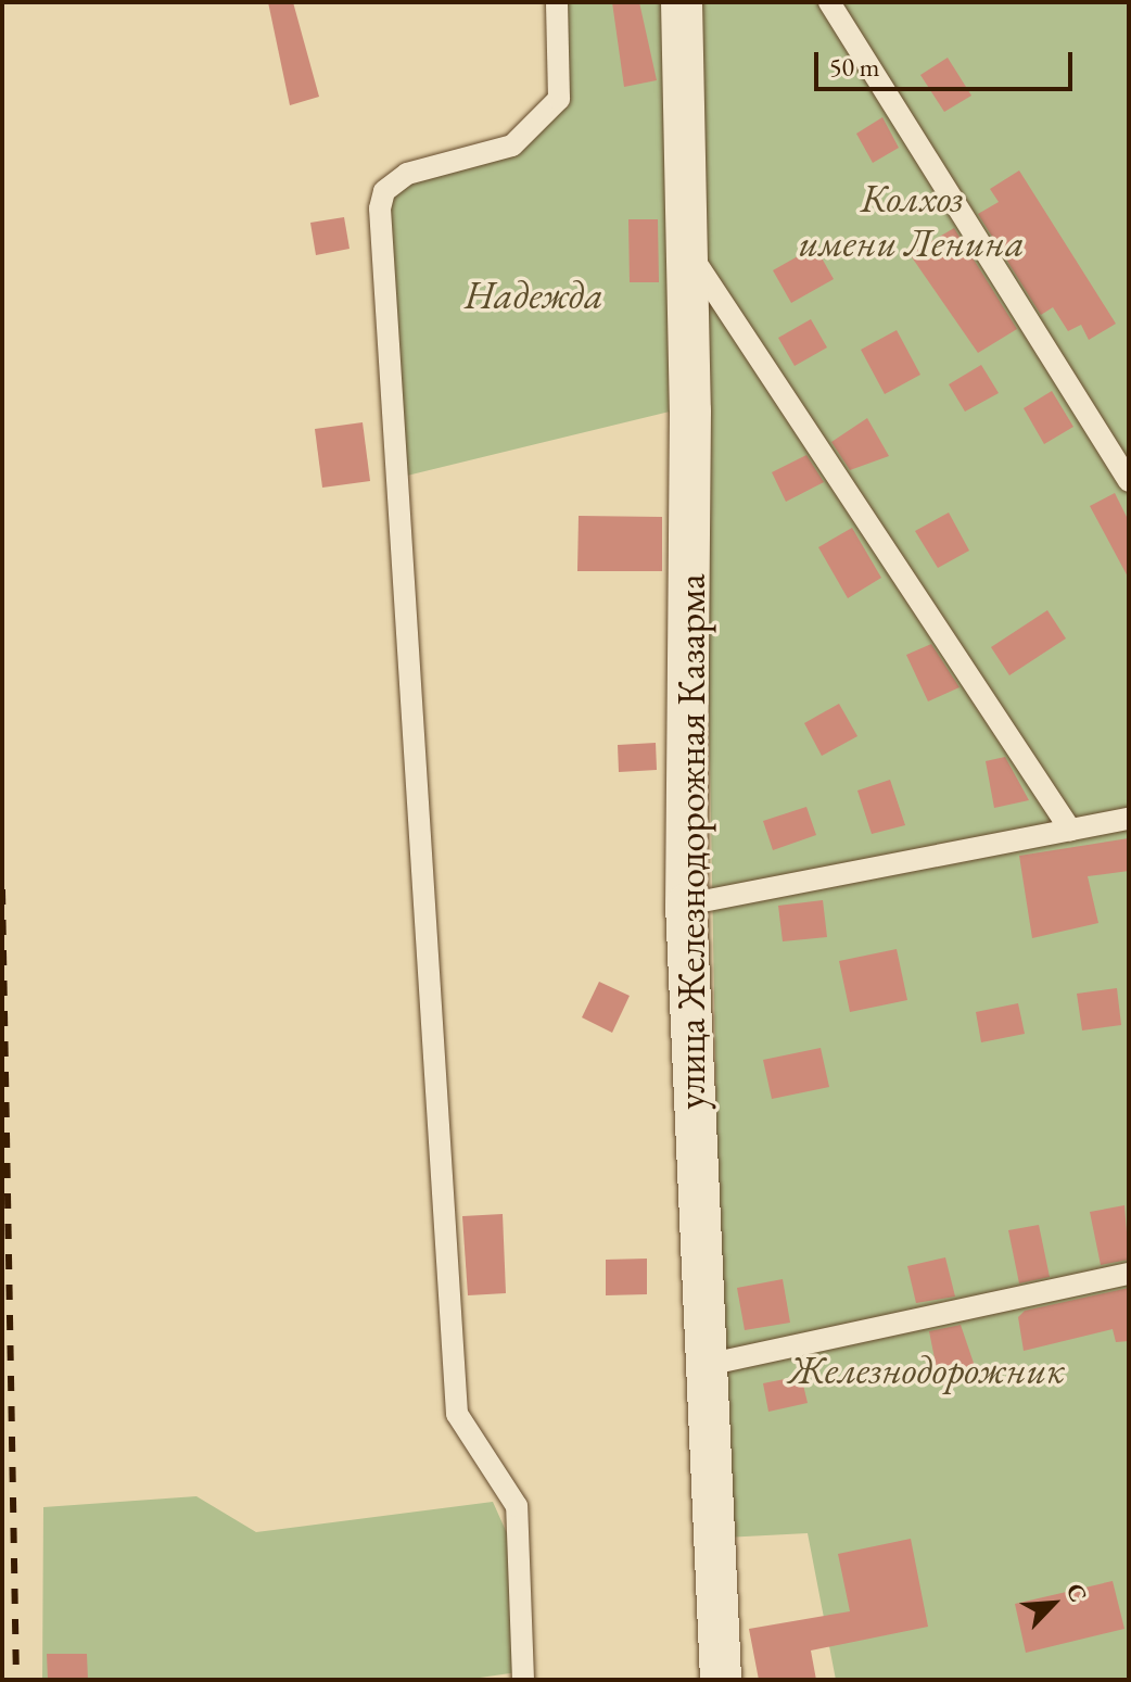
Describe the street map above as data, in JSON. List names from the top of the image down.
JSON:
{
  "streets": {
    "street": ["улица Железнодорожная Казарма"]
  },
  "parks": ["Колхоз имени Ленина", "Надежда", "Железнодорожник"],
  "scale_bar": "50 m",
  "north": "top right"
}
